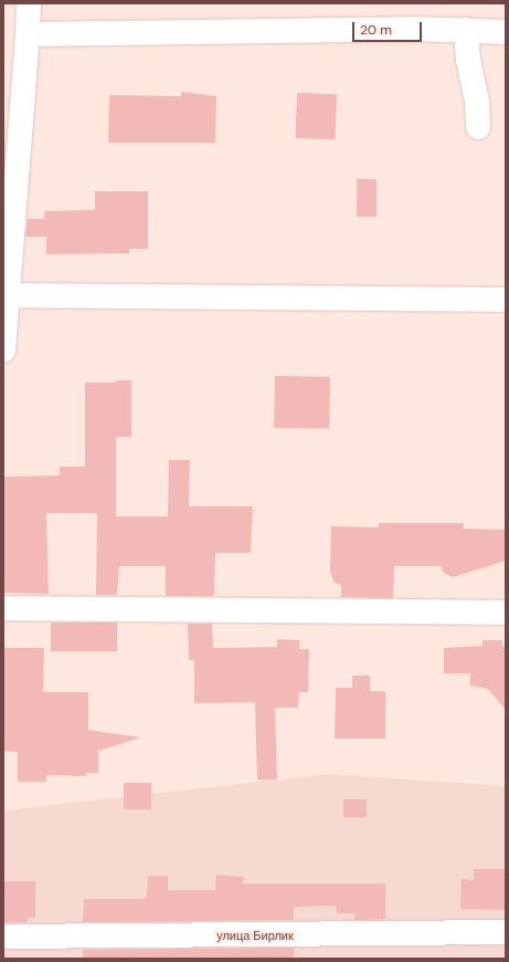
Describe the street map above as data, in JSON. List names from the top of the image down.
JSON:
{
  "streets": {
    "street": ["улица Бирлик"]
  },
  "scale_bar": "20 m"
}
